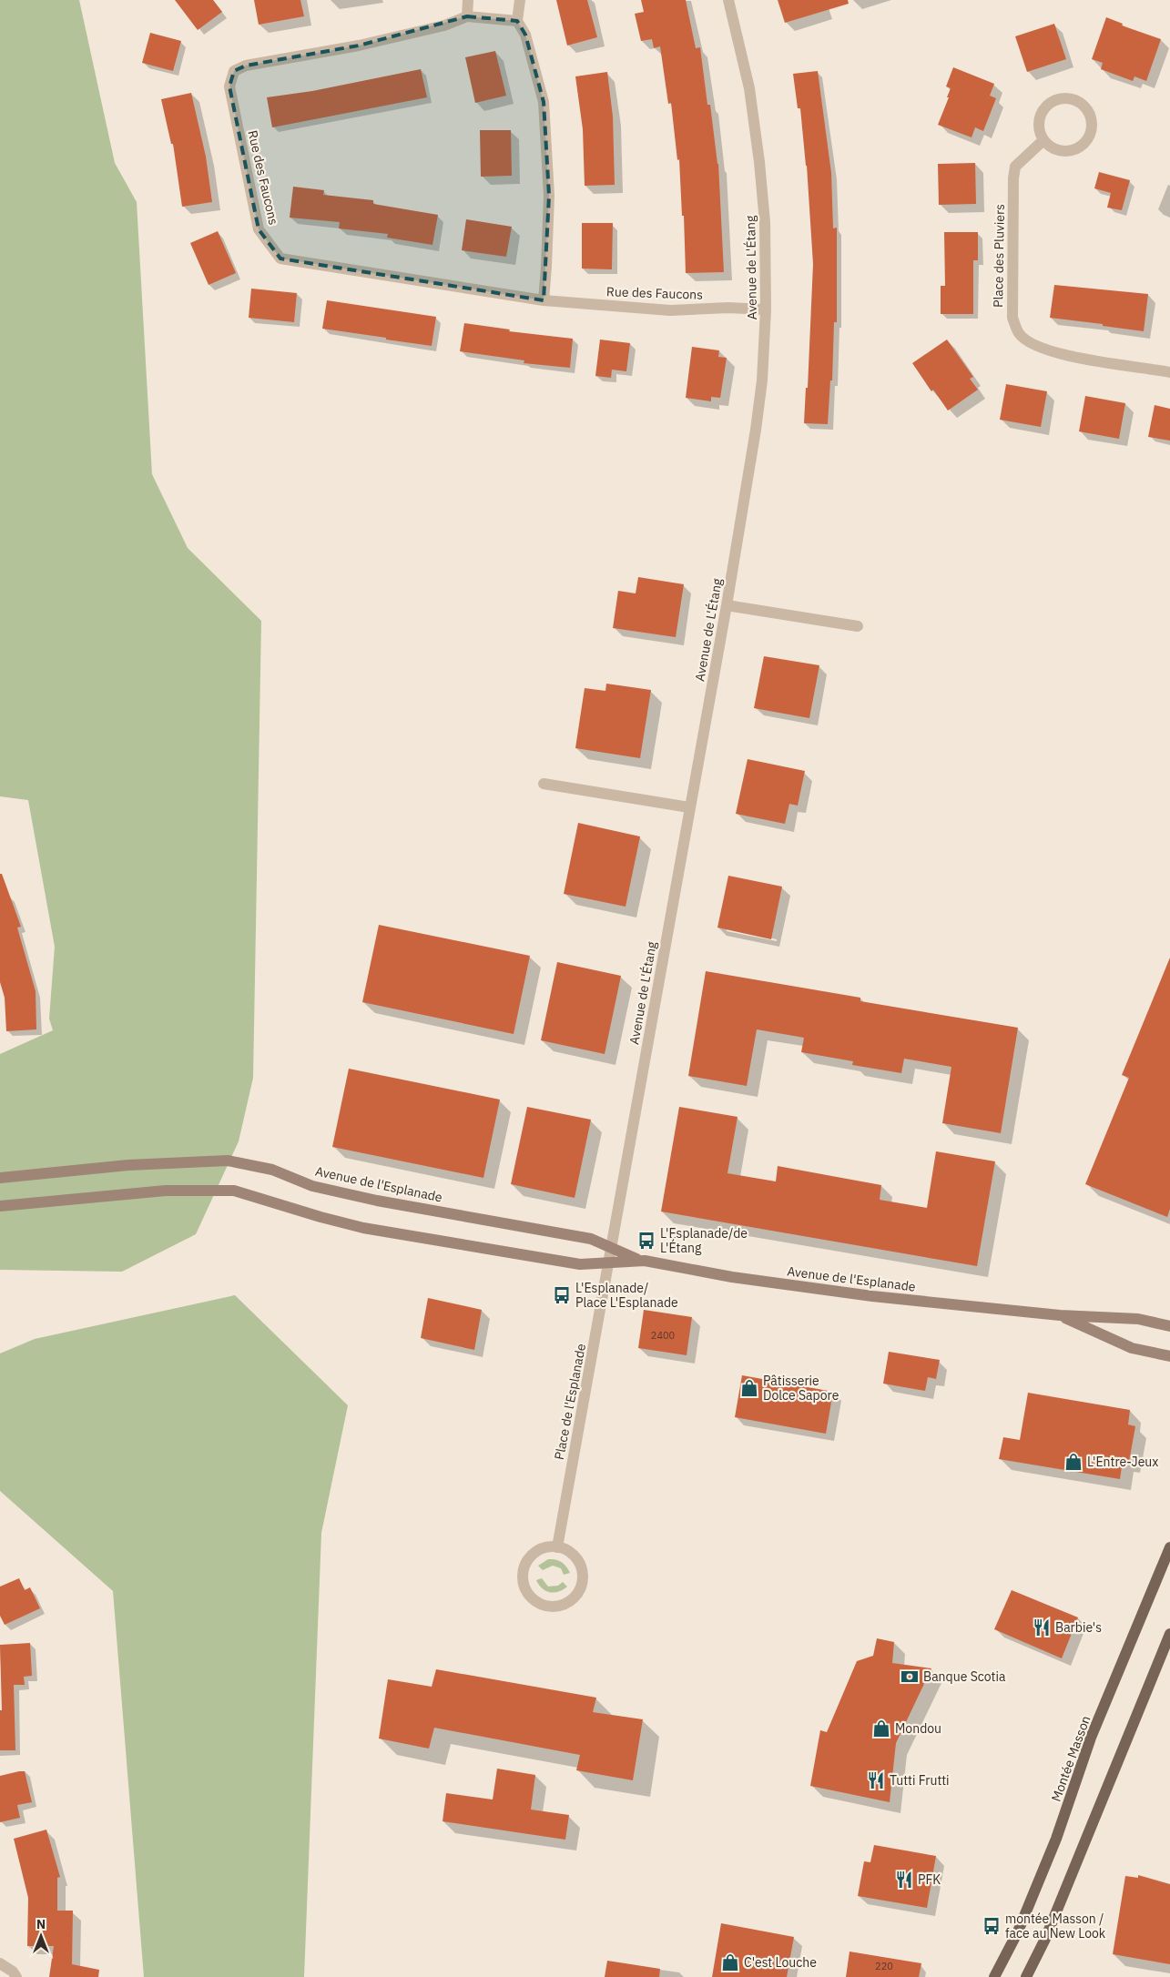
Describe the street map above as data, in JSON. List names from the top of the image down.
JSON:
{
  "streets": {
    "main road": ["Montée Masson"],
    "street": [
      "Rue des Faucons",
      "Place des Pluviers",
      "Avenue de L'Étang",
      "Avenue de l'Esplanade",
      "Place de l'Esplanade"
    ]
  },
  "crossings": [
    ["Rue des Faucons", "Avenue de L'Étang"],
    ["Avenue de L'Étang", "Avenue de l'Esplanade"],
    ["Avenue de L'Étang", "Place de l'Esplanade"],
    ["Avenue de l'Esplanade", "Place de l'Esplanade"]
  ],
  "places": {
    "bus stop": ["L'Esplanade/de L'Étang", "L'Esplanade/ Place L'Esplanade", "montée Masson / face au New Look"],
    "shop": [
      "Pâtisserie Dolce Sapore",
      "L'Entre-Jeux",
      "Mondou",
      "C'est Louche"
    ],
    "restaurant": ["Barbie's", "Tutti Frutti", "PFK"],
    "bank": ["Banque Scotia"]
  },
  "house_numbers": ["2400", "220"],
  "north": "top"
}
